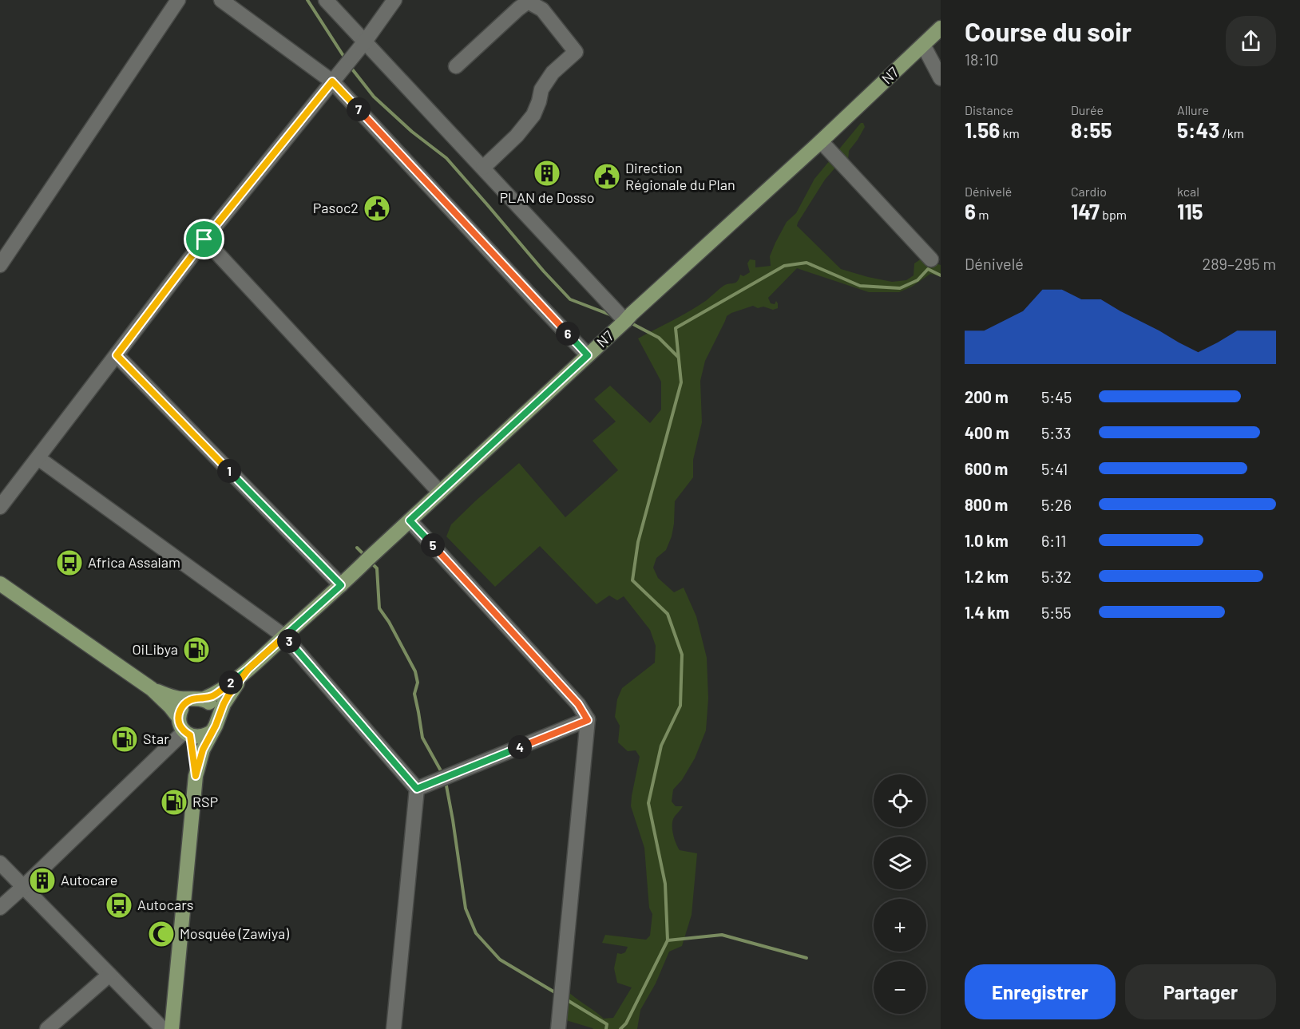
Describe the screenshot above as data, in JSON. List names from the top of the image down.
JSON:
{
  "streets": {
    "main road": ["N7"]
  },
  "places": {
    "building": ["PLAN de Dosso", "Autocare"],
    "public building": ["Direction Régionale du Plan", "Pasoc2"],
    "bus stop": ["Africa Assalam", "Autocars"],
    "fuel station": ["OiLibya", "Star", "RSP"],
    "mosque": ["Mosquée (Zawiya)"]
  },
  "page": {
    "heading": ["Course du soir", "18:10"],
    "stats": [
      ["Distance", "1.56 km"],
      ["Durée", "8:55"],
      ["Allure", "5:43 /km"],
      ["Dénivelé", "6 m"],
      ["Cardio", "147 bpm"],
      ["kcal", "115"]
    ],
    "pins": [
      "7",
      "6",
      "1",
      "5",
      "3",
      "2",
      "4"
    ],
    "chart": ["Dénivelé", "289–295 m"],
    "list": [
      {
        "name": "200 m",
        "note": "5:45"
      },
      {
        "name": "400 m",
        "note": "5:33"
      },
      {
        "name": "600 m",
        "note": "5:41"
      },
      {
        "name": "800 m",
        "note": "5:26"
      },
      {
        "name": "1.0 km",
        "note": "6:11"
      },
      {
        "name": "1.2 km",
        "note": "5:32"
      },
      {
        "name": "1.4 km",
        "note": "5:55"
      }
    ],
    "map_buttons": ["+", "−"],
    "buttons": ["Enregistrer", "Partager"]
  }
}
